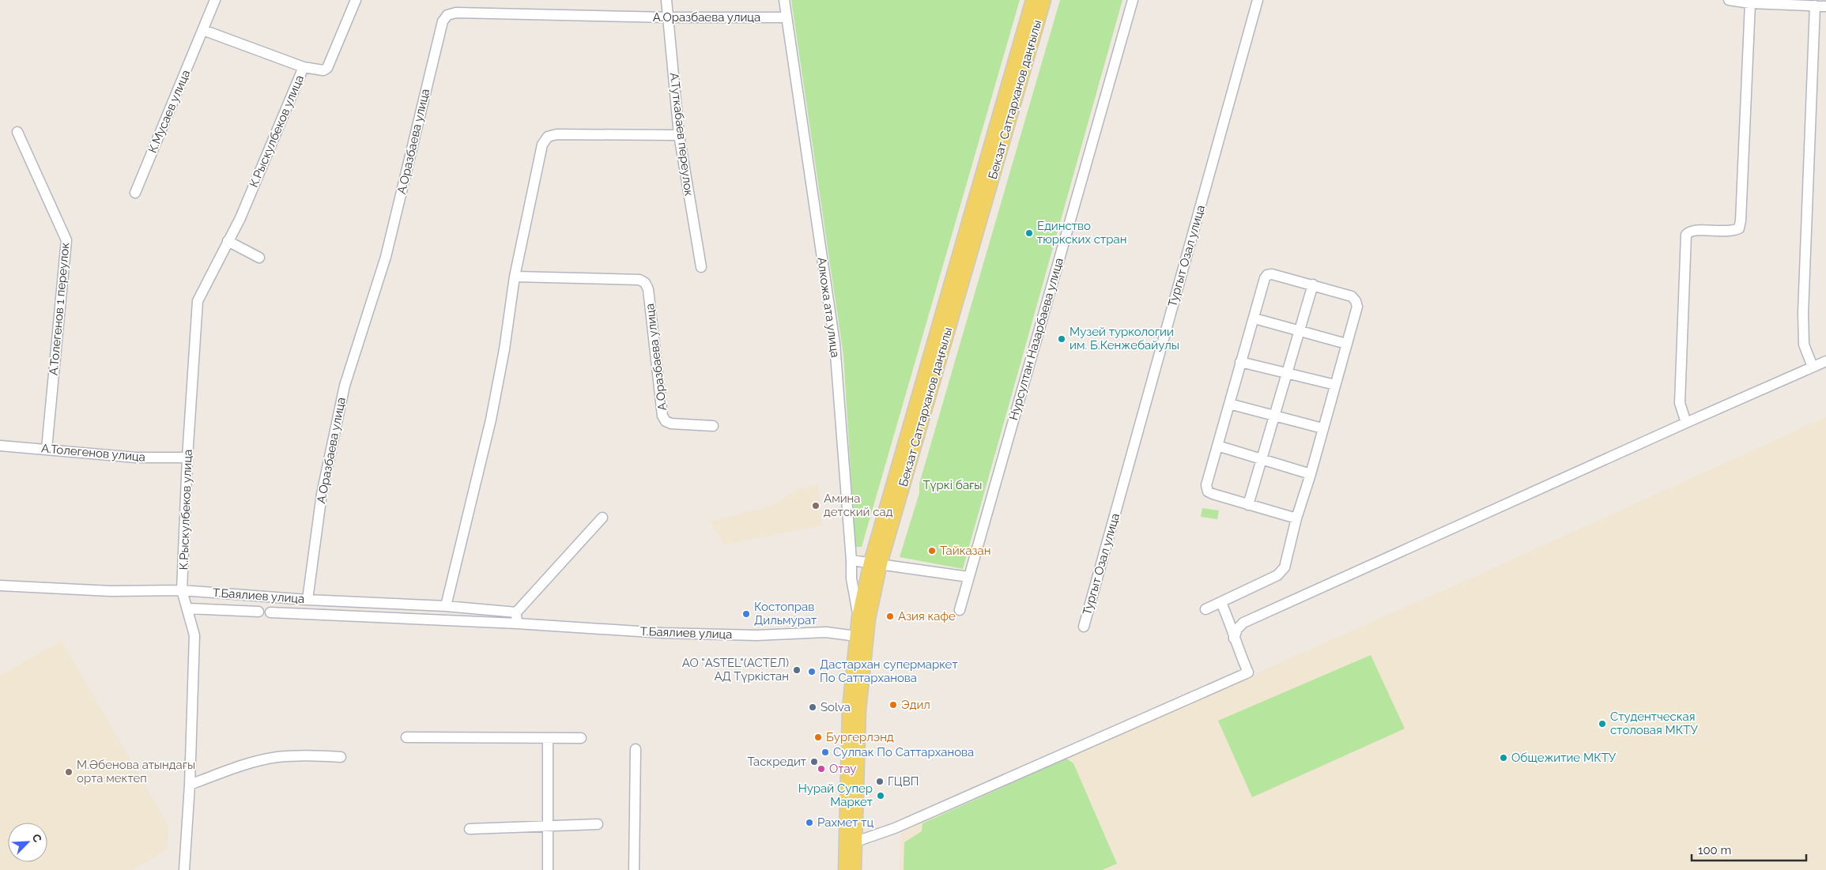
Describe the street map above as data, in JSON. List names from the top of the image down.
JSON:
{
  "streets": {
    "main road": ["Бекзат Саттарханов даңғылы"],
    "street": [
      "А.Оразбаева улица",
      "К.Мусаев улица",
      "К.Рыскулбеков улица",
      "А.Туткабаев переулок",
      "Тургыт Озал улица",
      "Алкожа ата улица",
      "А.Толегенов 1 переулок",
      "Нурсултан Назарбаева улица",
      "А.Толегенов улица",
      "Т.Баялиев улица"
    ]
  },
  "crossings": [
    ["А.Оразбаева улица", "А.Туткабаев переулок"],
    ["А.Оразбаева улица", "Алкожа ата улица"],
    ["А.Оразбаева улица", "Т.Баялиев улица"],
    ["Бекзат Саттарханов даңғылы", "Алкожа ата улица"],
    ["Бекзат Саттарханов даңғылы", "Т.Баялиев улица"],
    ["К.Рыскулбеков улица", "А.Толегенов улица"],
    ["К.Рыскулбеков улица", "Т.Баялиев улица"],
    ["А.Толегенов 1 переулок", "А.Толегенов улица"]
  ],
  "parks": ["Түркі бағы"],
  "places": [
    "Единство тюркских стран",
    "Музей туркологии им. Б.Кенжебайулы",
    "Амина детский сад",
    "Тайказан",
    "Костоправ Дильмурат",
    "Азия кафе",
    "АО \"ASTEL\"(АСТЕЛ) АД Түркістан",
    "Дастархан супермаркет По Саттарханова",
    "Эдил",
    "Solva",
    "Студентческая столовая МКТУ",
    "Бургерлэнд",
    "Сулпак По Саттарханова",
    "Общежитие МКТУ",
    "Таскредит",
    "Отау",
    "М.Әбенова атындағы орта мектеп",
    "ГЦВП",
    "Нурай Супер Маркет",
    "Рахмет тц"
  ],
  "scale_bar": "100 m",
  "north": "top right"
}
